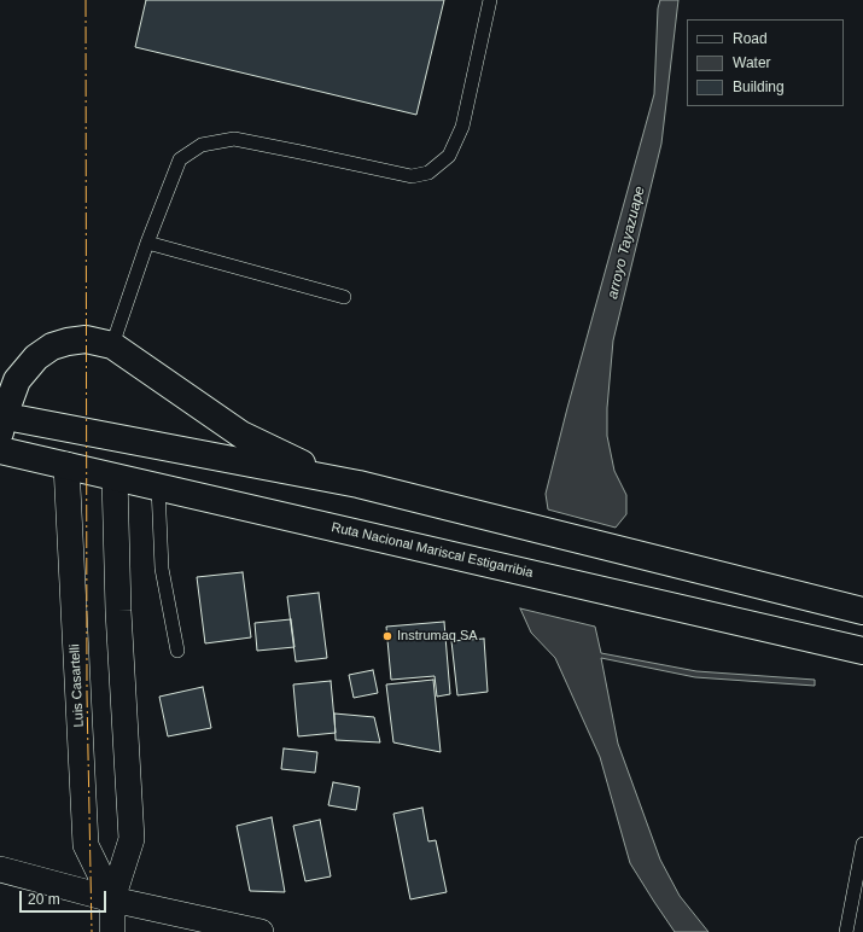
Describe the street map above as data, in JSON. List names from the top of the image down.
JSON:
{
  "streets": {
    "highway": ["Ruta Nacional Mariscal Estigarribia"],
    "street": ["Luis Casartelli"]
  },
  "crossings": [
    ["Ruta Nacional Mariscal Estigarribia", "Luis Casartelli"]
  ],
  "water": ["arroyo Tayazuape"],
  "places": ["Instrumaq SA"],
  "legend": ["Road", "Water", "Building"],
  "scale_bar": "20 m"
}
